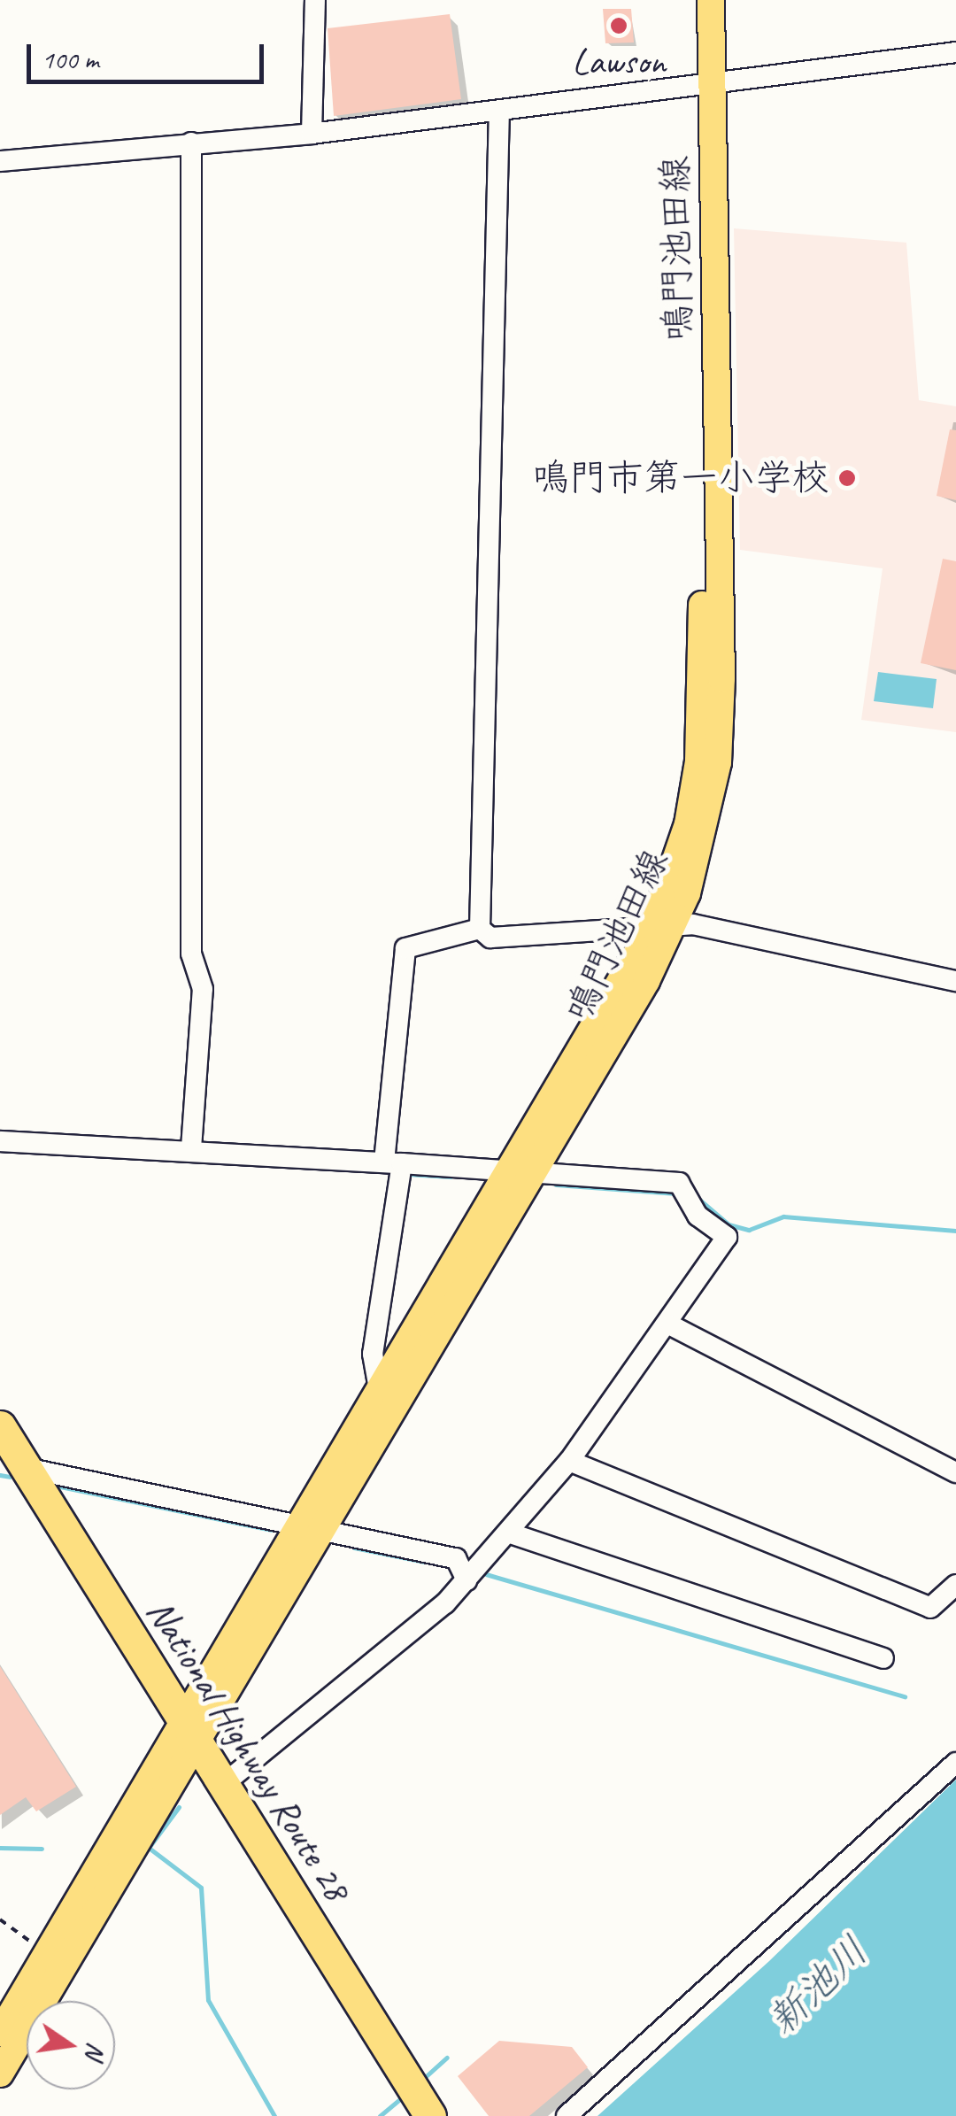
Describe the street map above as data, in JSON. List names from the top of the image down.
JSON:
{
  "streets": {
    "highway": ["National Highway Route 28"],
    "main road": ["鳴門池田線"]
  },
  "crossings": [
    ["鳴門池田線", "National Highway Route 28"]
  ],
  "water": ["新池川"],
  "places": ["Lawson", "鳴門市第一小学校"],
  "scale_bar": "100 m",
  "north": "right"
}
